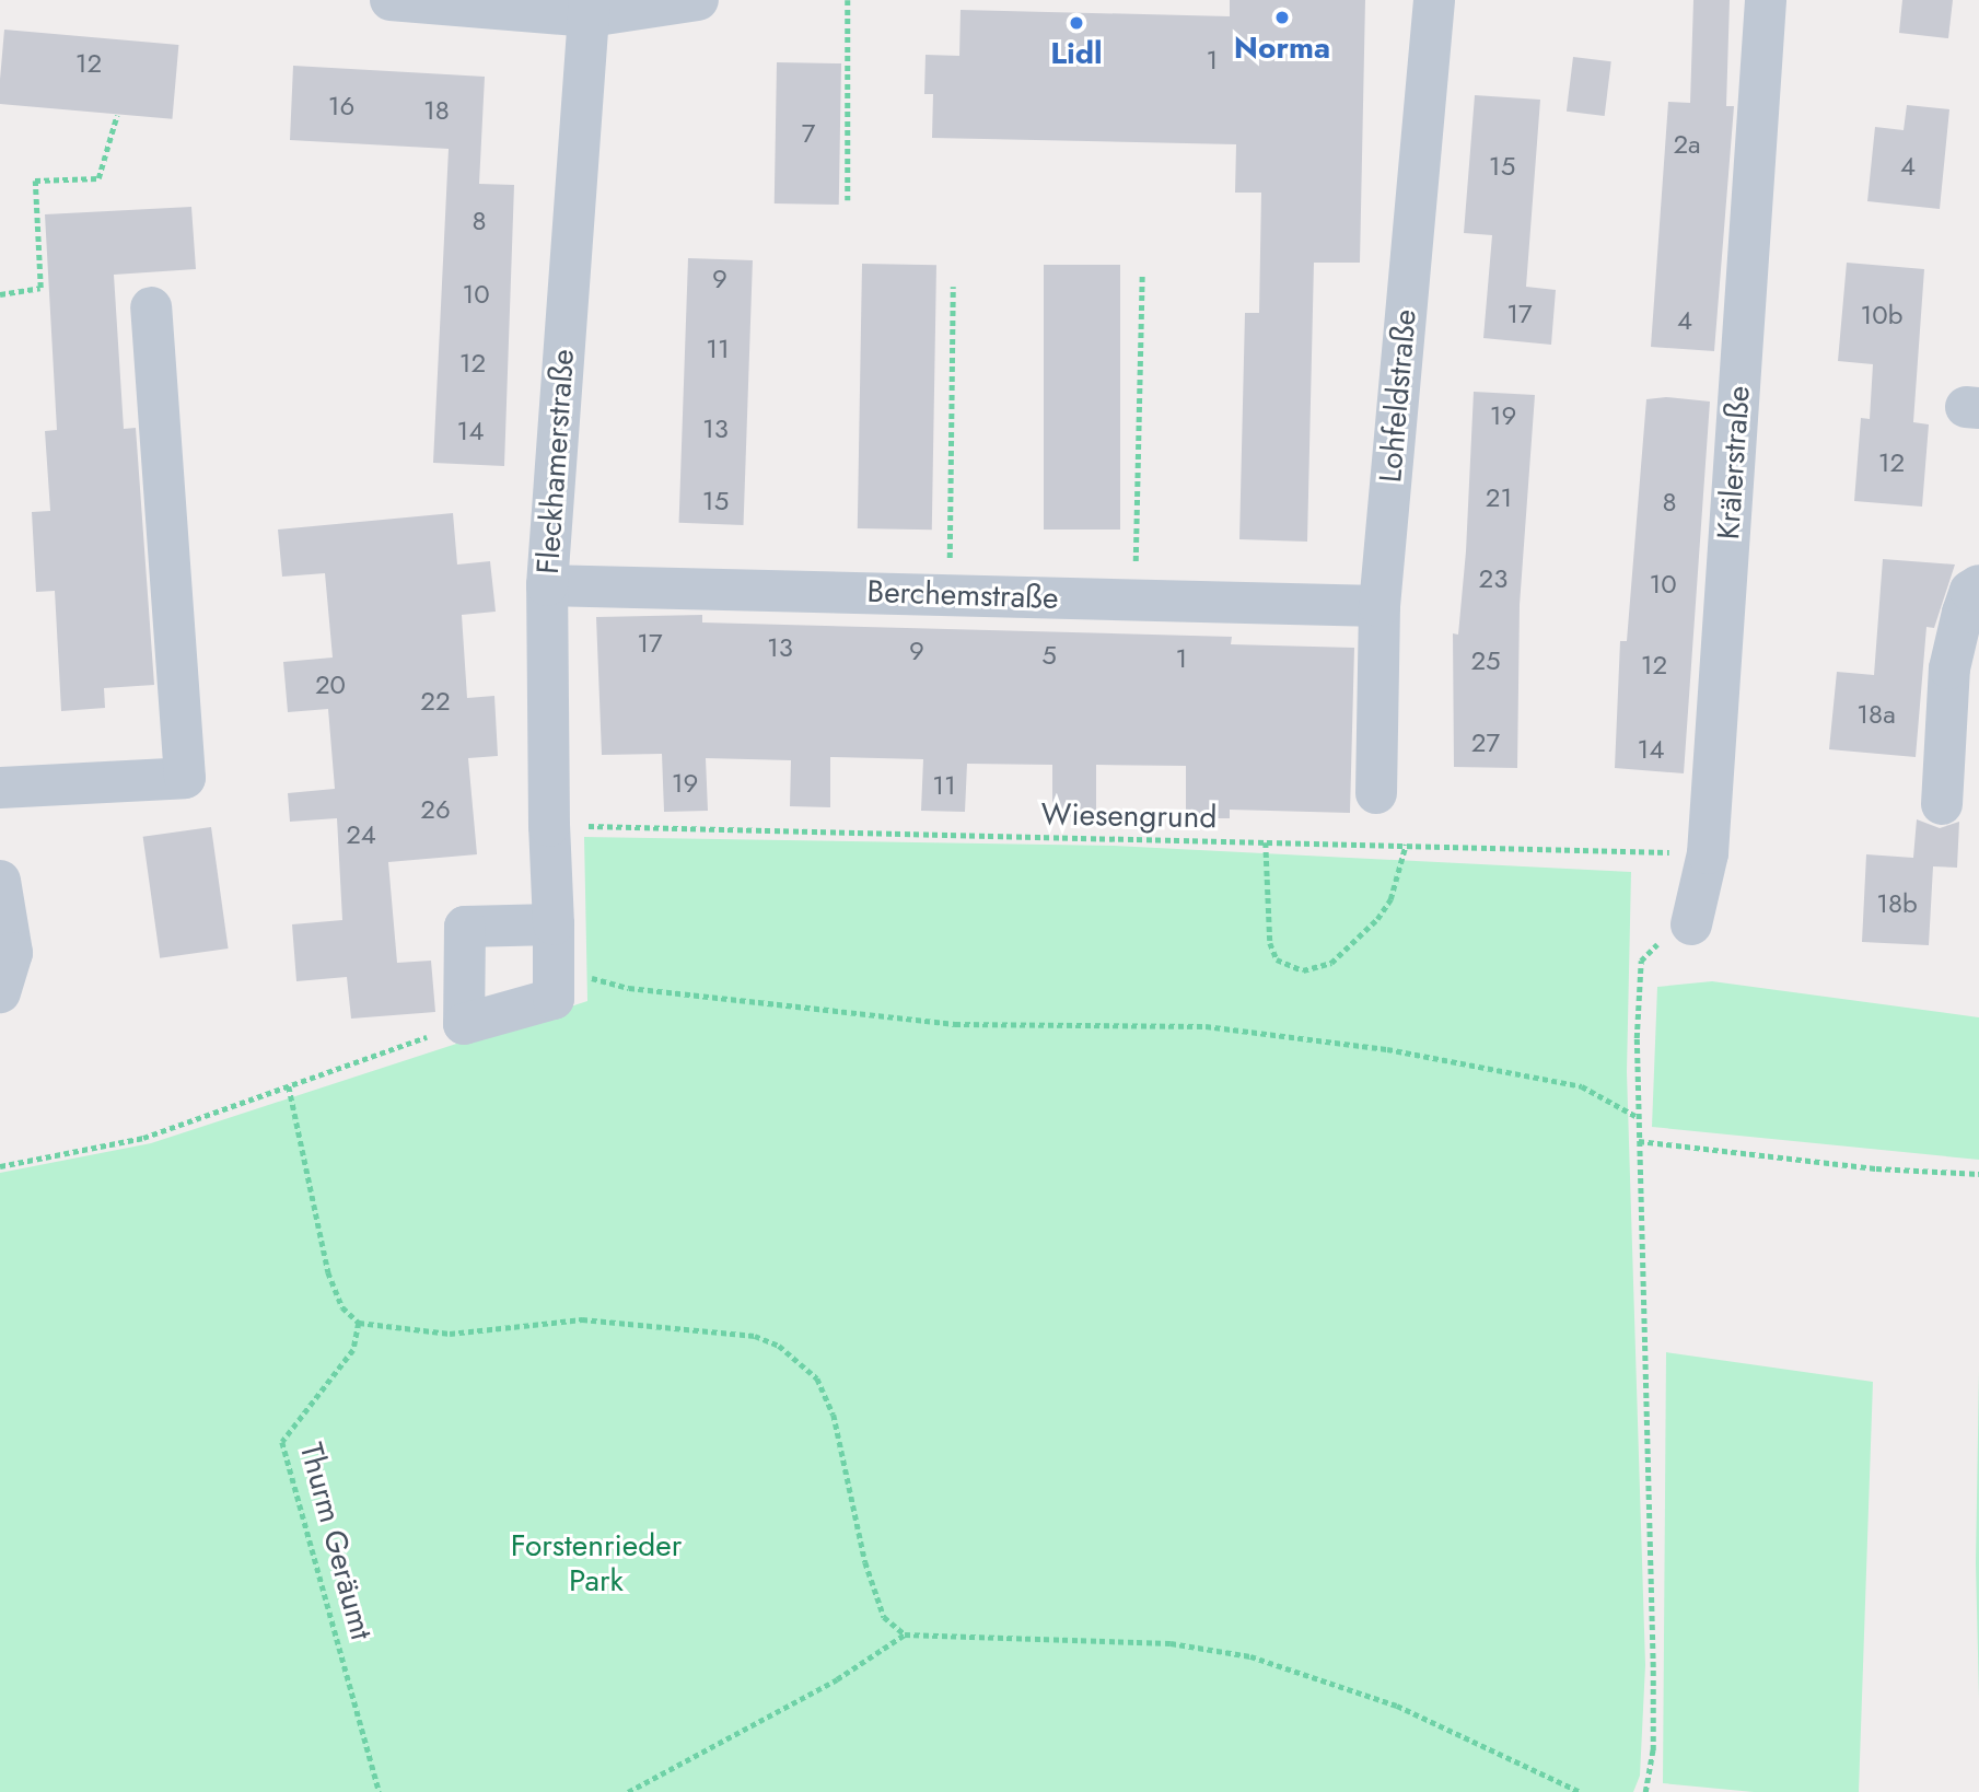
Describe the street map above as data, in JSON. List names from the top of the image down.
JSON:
{
  "streets": {
    "street": [
      "Lohfeldstraße",
      "Fleckhamerstraße",
      "Krälerstraße",
      "Berchemstraße"
    ],
    "path": ["Wiesengrund", "Thurm Geräumt"]
  },
  "crossings": [
    ["Lohfeldstraße", "Berchemstraße"],
    ["Fleckhamerstraße", "Berchemstraße"],
    ["Fleckhamerstraße", "Wiesengrund"],
    ["Krälerstraße", "Wiesengrund"]
  ],
  "parks": ["Forstenrieder Park"],
  "places": ["Norma", "Lidl"],
  "house_numbers": [
    "1",
    "12",
    "16",
    "18",
    "7",
    "2a",
    "15",
    "4",
    "8",
    "9",
    "10",
    "17",
    "10b",
    "4",
    "11",
    "12",
    "19",
    "13",
    "14",
    "12",
    "21",
    "15",
    "8",
    "23",
    "10",
    "17",
    "13",
    "9",
    "5",
    "1",
    "25",
    "12",
    "20",
    "22",
    "18a",
    "27",
    "14",
    "19",
    "11",
    "26",
    "24",
    "18b"
  ]
}
